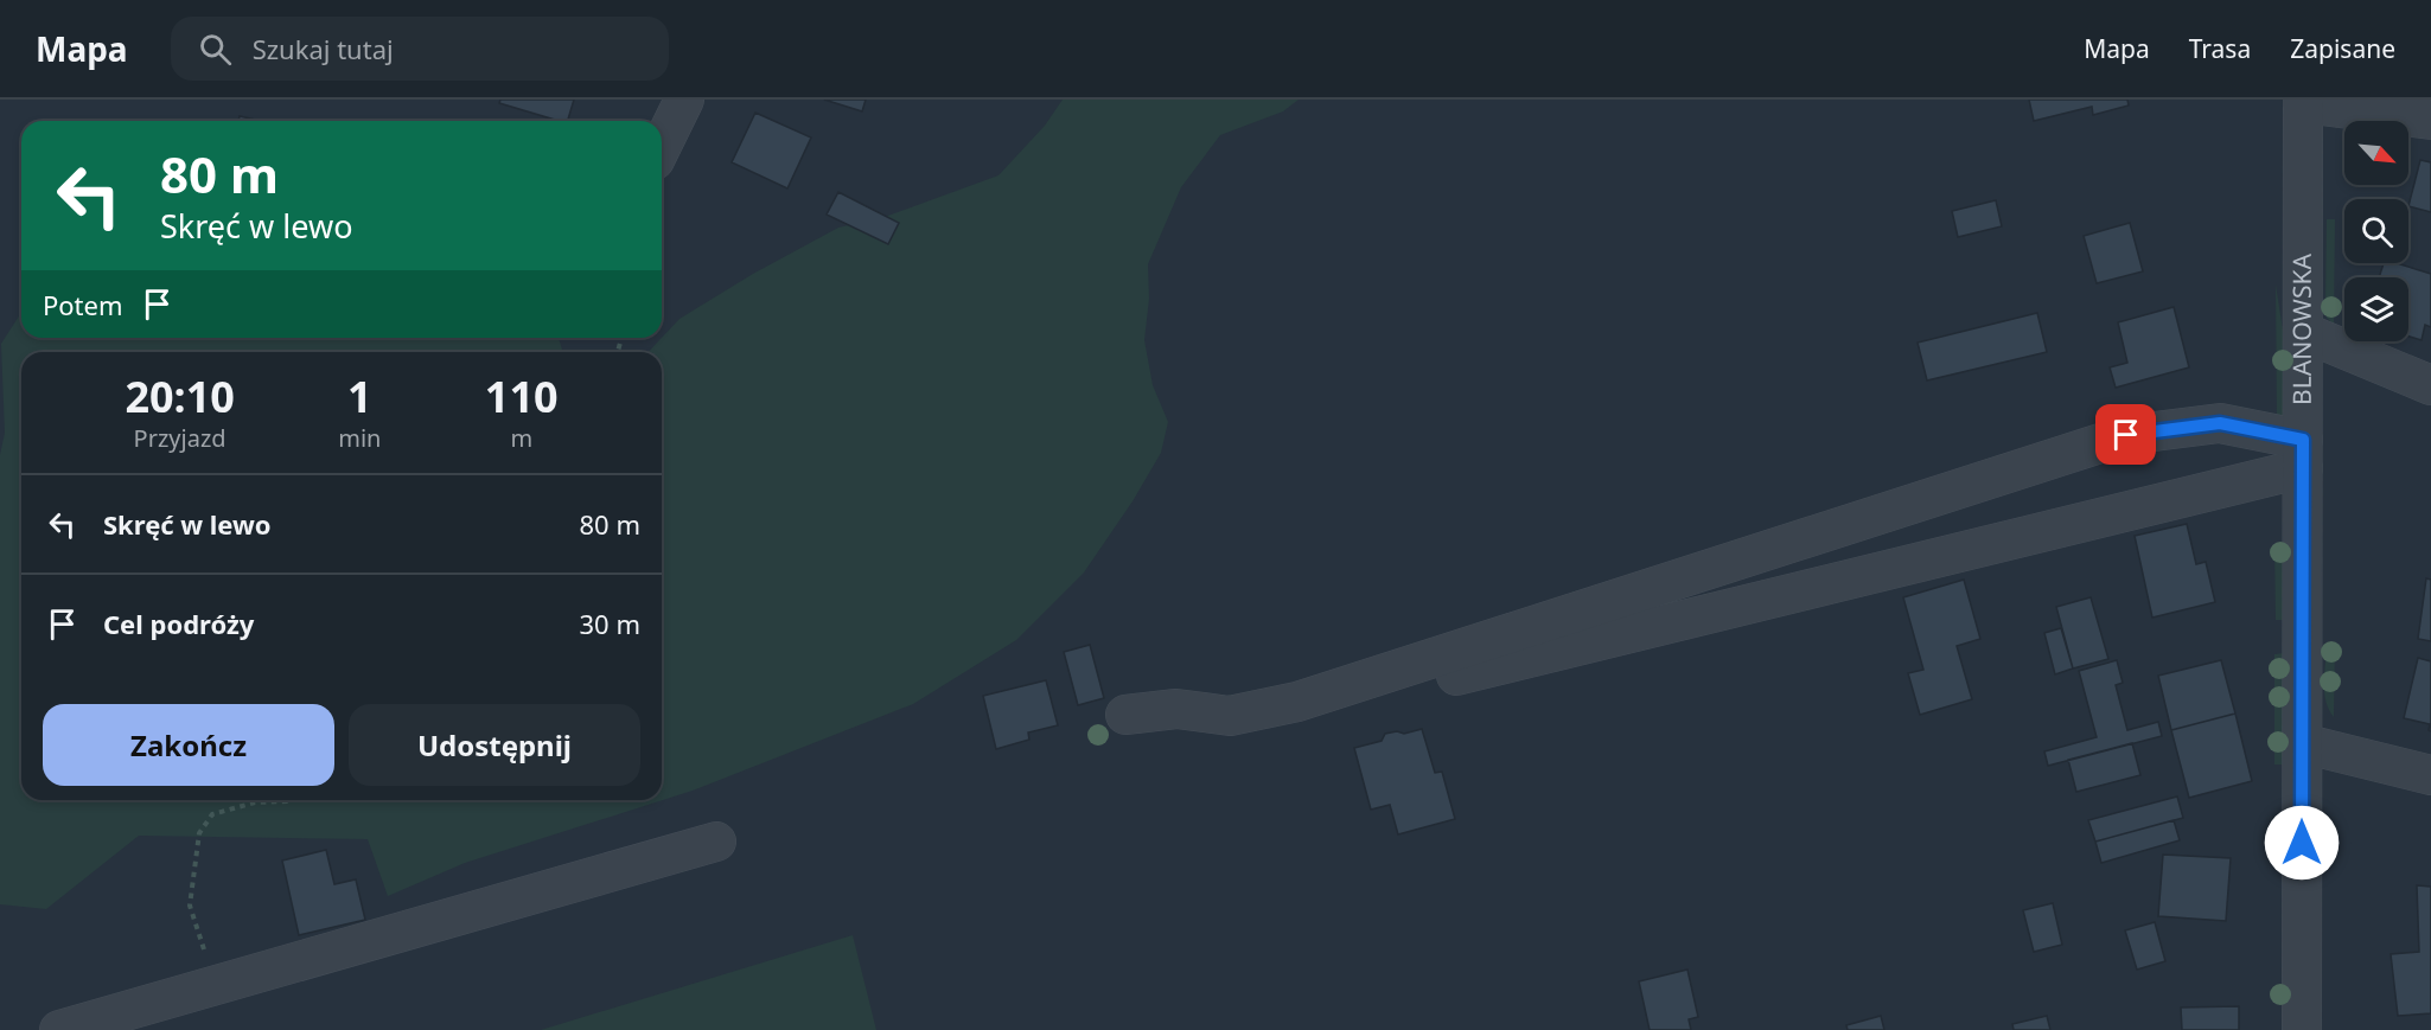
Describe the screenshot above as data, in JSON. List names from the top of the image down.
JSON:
{
  "streets": {
    "street": ["BLANOWSKA"]
  },
  "north": "bottom right",
  "page": {
    "header": "Mapa",
    "search": "Szukaj tutaj",
    "nav": ["Mapa", "Trasa", "Zapisane"],
    "turn": ["80 m", "Skręć w lewo"],
    "then": "Potem",
    "eta": [
      "20:10",
      "Przyjazd",
      "1",
      "min",
      "110",
      "m"
    ],
    "list": [
      {
        "name": "Skręć w lewo",
        "value": "80 m"
      },
      {
        "name": "Cel podróży",
        "value": "30 m"
      }
    ],
    "buttons": ["Zakończ", "Udostępnij"]
  }
}
